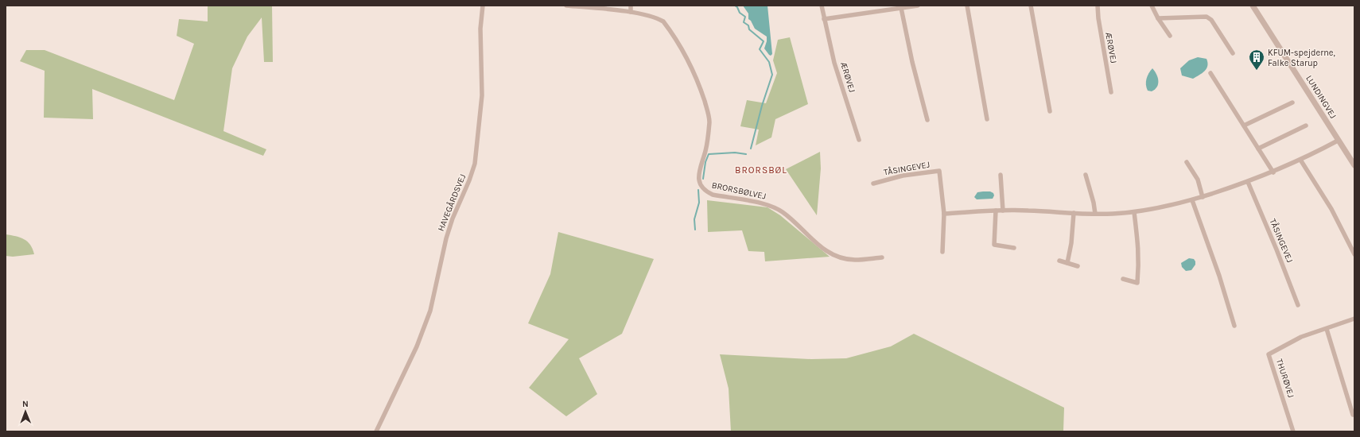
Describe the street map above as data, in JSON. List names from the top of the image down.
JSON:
{
  "streets": {
    "street": [
      "ÆRØVEJ",
      "LUNDINGVEJ",
      "TÅSINGEVEJ",
      "BRORSBØLVEJ",
      "HAVEGÅRDSVEJ",
      "THURØVEJ"
    ]
  },
  "districts": ["BRORSBØL"],
  "places": {
    "building": ["KFUM-spejderne, Falke Starup"]
  },
  "north": "top"
}
